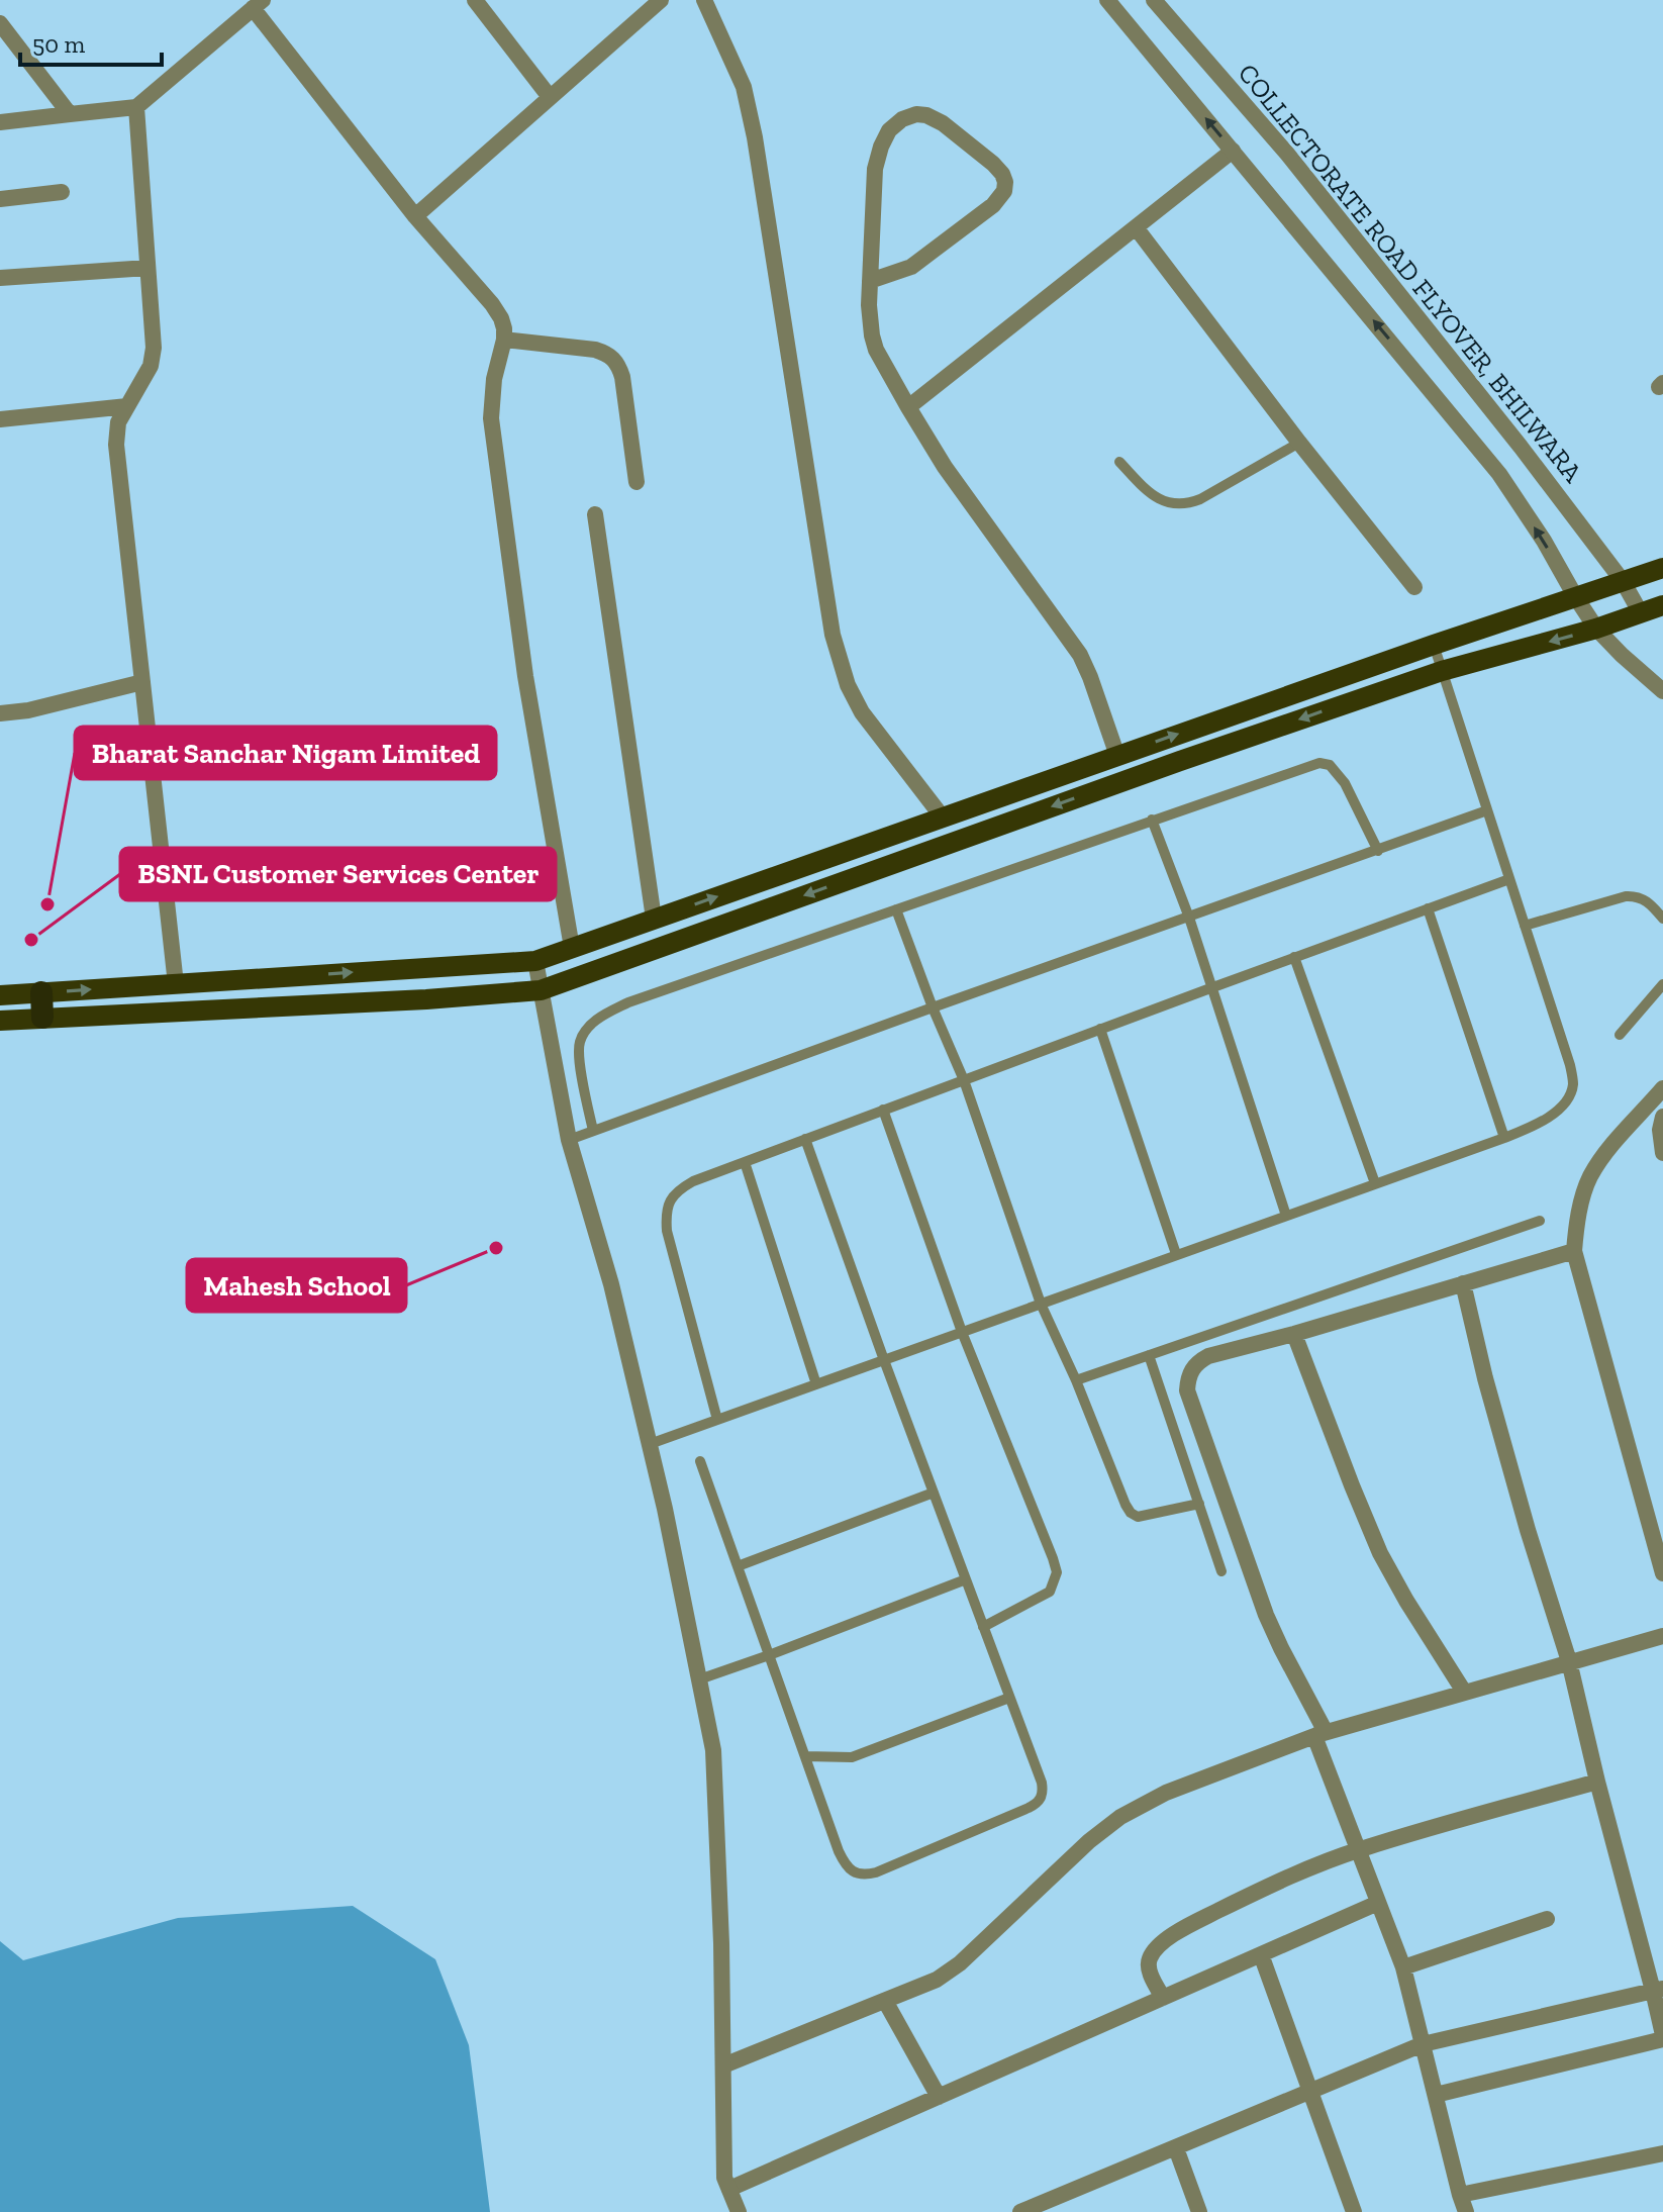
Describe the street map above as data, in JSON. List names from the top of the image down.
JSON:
{
  "streets": {
    "street": ["COLLECTORATE ROAD FLYOVER, BHILWARA"]
  },
  "places": ["Bharat Sanchar Nigam Limited", "BSNL Customer Services Center", "Mahesh School"],
  "scale_bar": "50 m"
}
